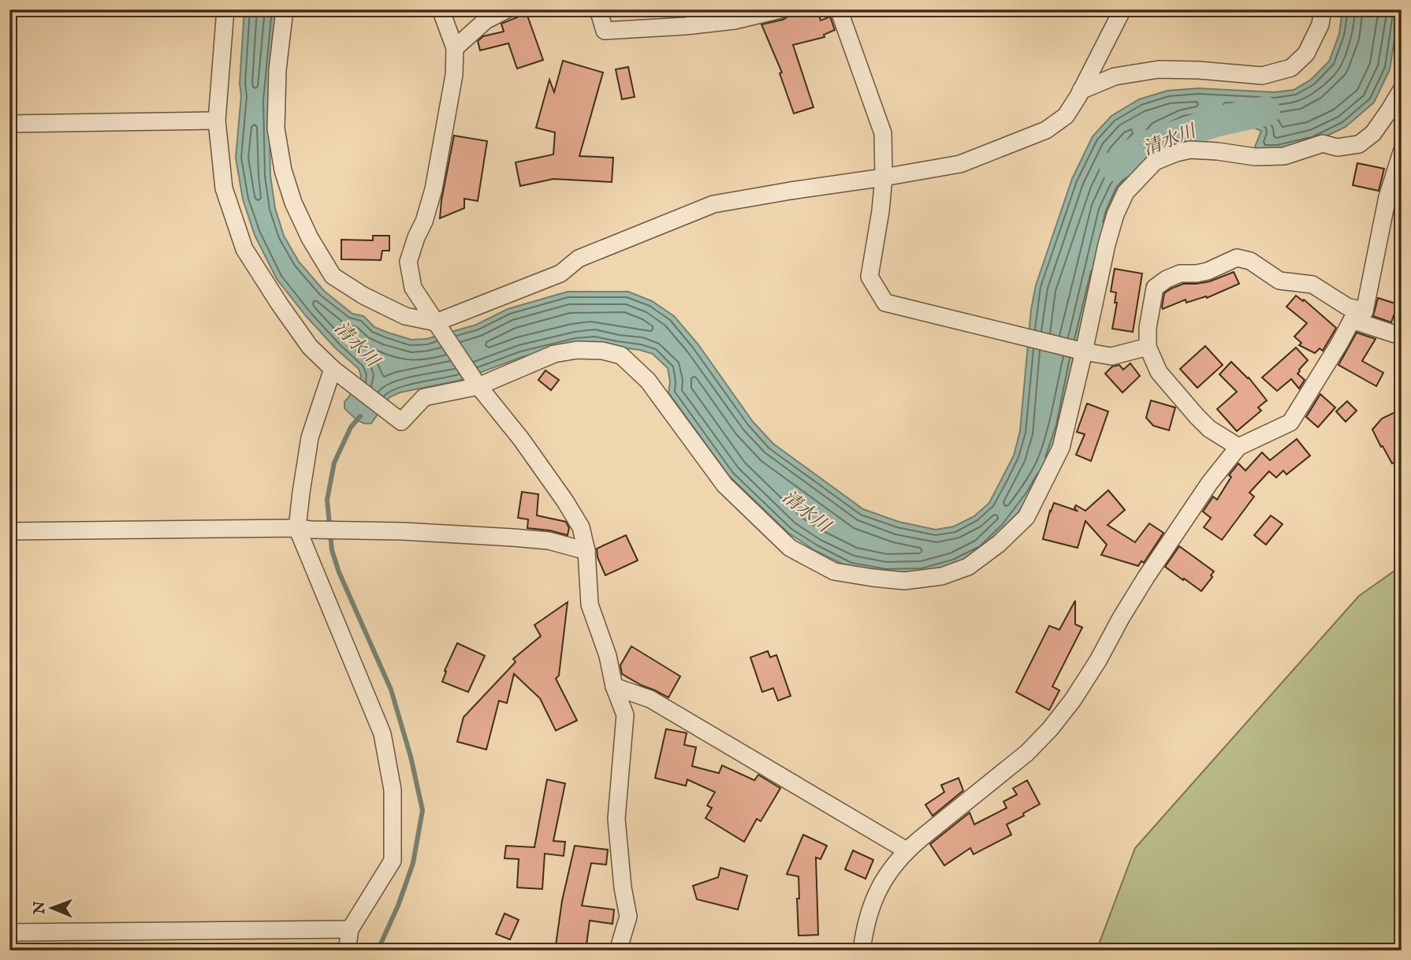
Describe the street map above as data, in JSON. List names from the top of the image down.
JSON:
{
  "water": ["清水川"],
  "north": "left"
}
